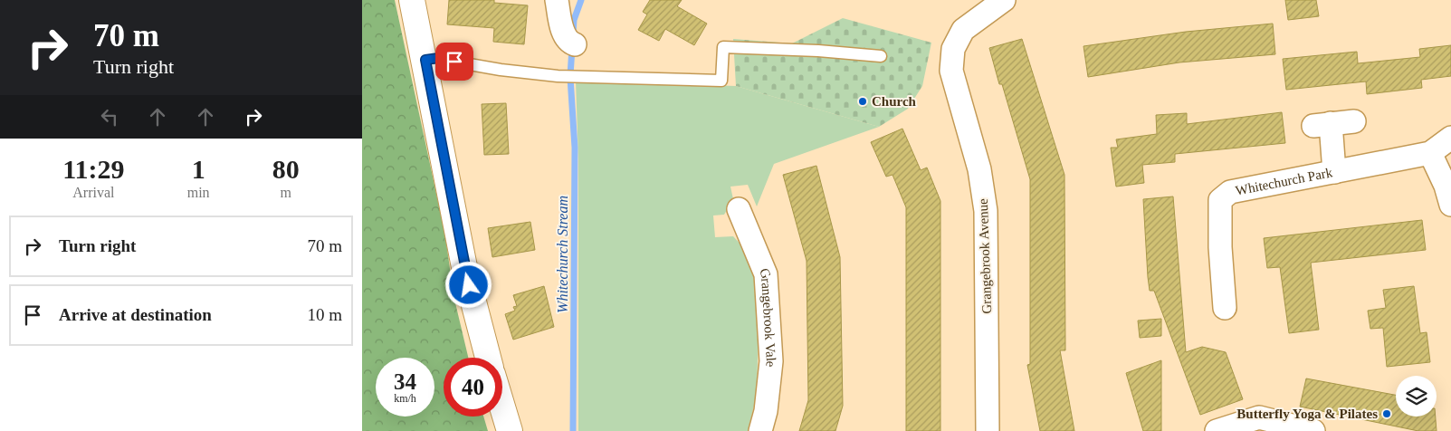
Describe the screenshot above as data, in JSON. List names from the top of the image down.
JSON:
{
  "streets": {
    "street": ["Whitechurch Park", "Grangebrook Avenue", "Grangebrook Vale"]
  },
  "water": ["Whitechurch Stream"],
  "places": ["Church", "Butterfly Yoga & Pilates"],
  "page": {
    "turn": ["70 m", "Turn right"],
    "eta": [
      "11:29",
      "Arrival",
      "1",
      "min",
      "80",
      "m"
    ],
    "list": [
      {
        "name": "Turn right",
        "value": "70 m"
      },
      {
        "name": "Arrive at destination",
        "value": "10 m"
      }
    ],
    "speed": "34 km/h",
    "limit": "40"
  }
}
